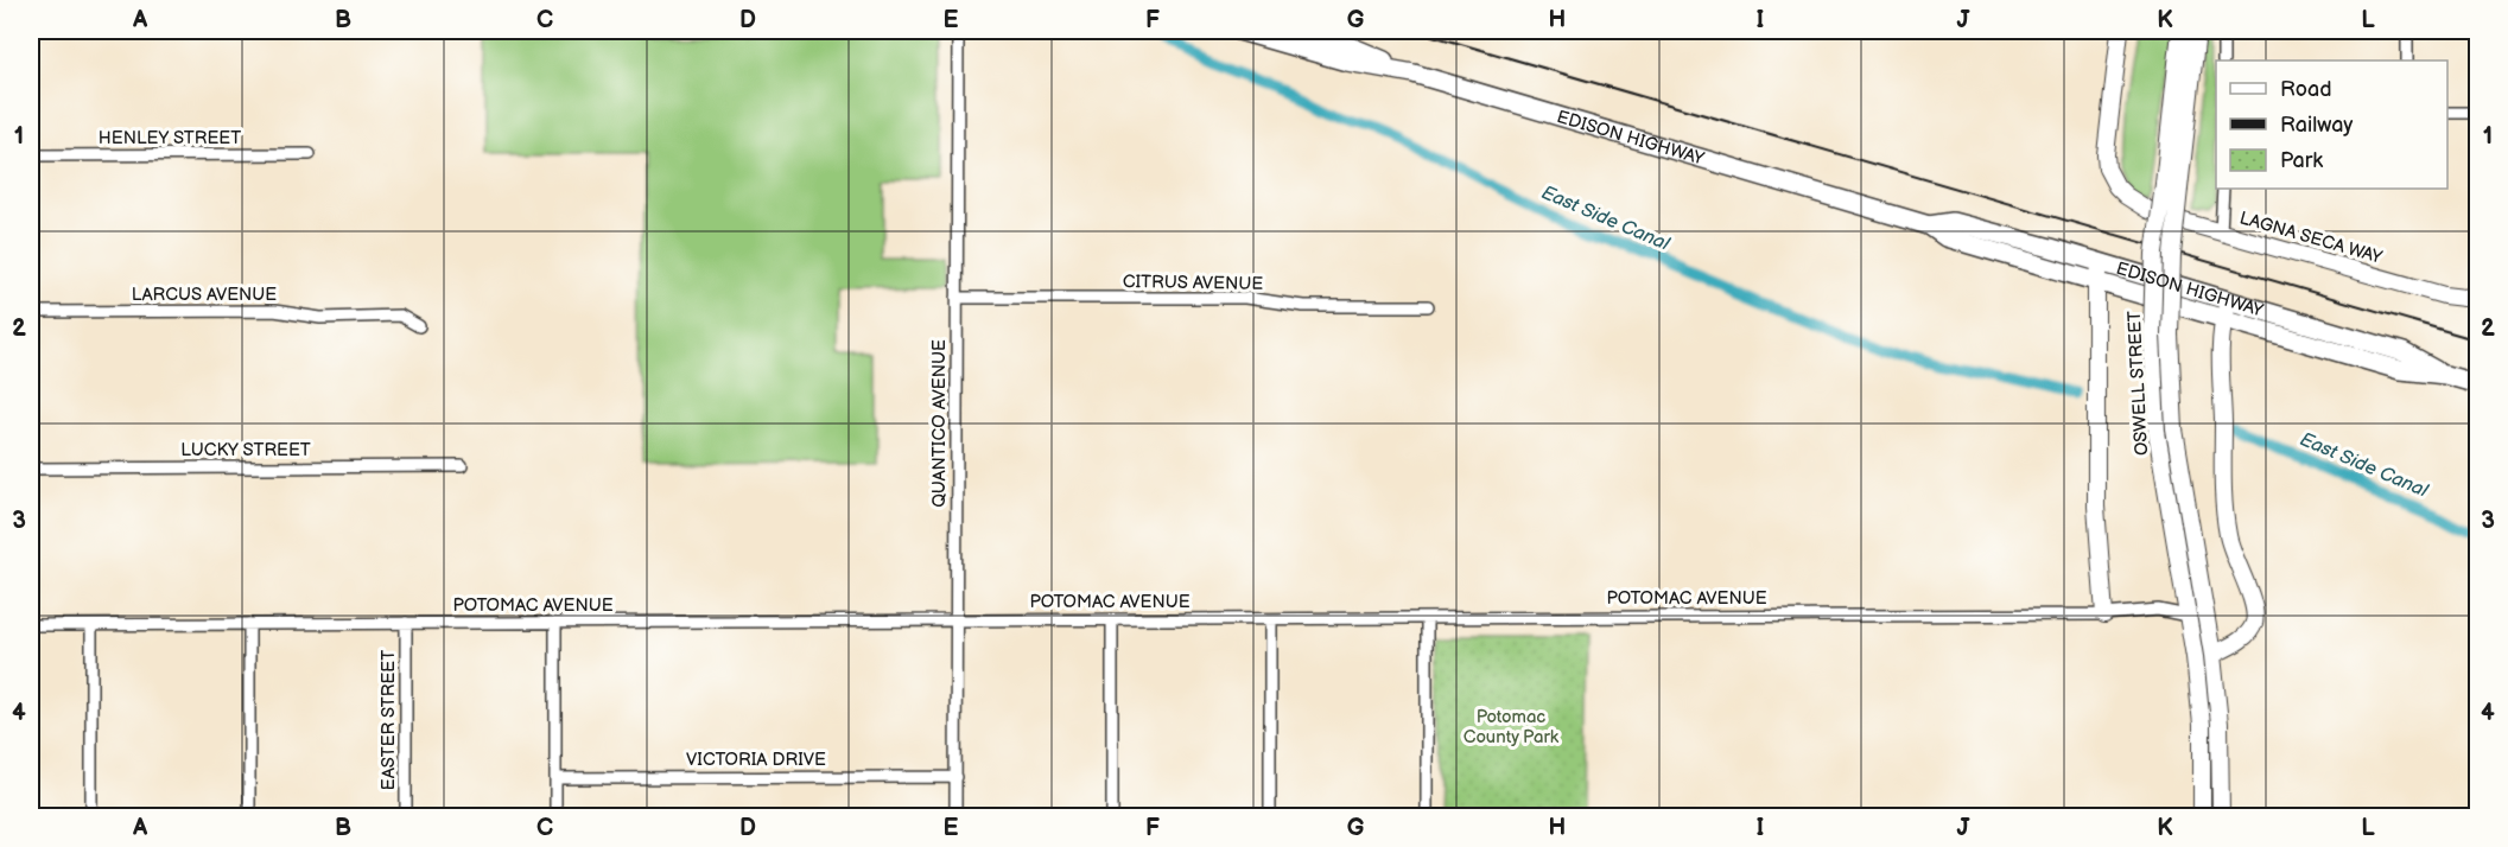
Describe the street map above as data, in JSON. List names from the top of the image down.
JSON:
{
  "streets": {
    "main road": ["EDISON HIGHWAY", "LAGNA SECA WAY", "OSWELL STREET"],
    "street": [
      "HENLEY STREET",
      "CITRUS AVENUE",
      "LARCUS AVENUE",
      "QUANTICO AVENUE",
      "LUCKY STREET",
      "POTOMAC AVENUE",
      "EASTER STREET",
      "VICTORIA DRIVE"
    ]
  },
  "crossings": [
    ["CITRUS AVENUE", "QUANTICO AVENUE"],
    ["OSWELL STREET", "POTOMAC AVENUE"],
    ["QUANTICO AVENUE", "POTOMAC AVENUE"],
    ["QUANTICO AVENUE", "VICTORIA DRIVE"],
    ["POTOMAC AVENUE", "EASTER STREET"]
  ],
  "water": ["East Side Canal"],
  "parks": ["Potomac County Park"],
  "legend": ["Road", "Railway", "Park"],
  "grid": {
    "columns": [
      "A",
      "B",
      "C",
      "D",
      "E",
      "F",
      "G",
      "H",
      "I",
      "J",
      "K",
      "L"
    ],
    "rows": [
      "1",
      "2",
      "3",
      "4"
    ]
  }
}
